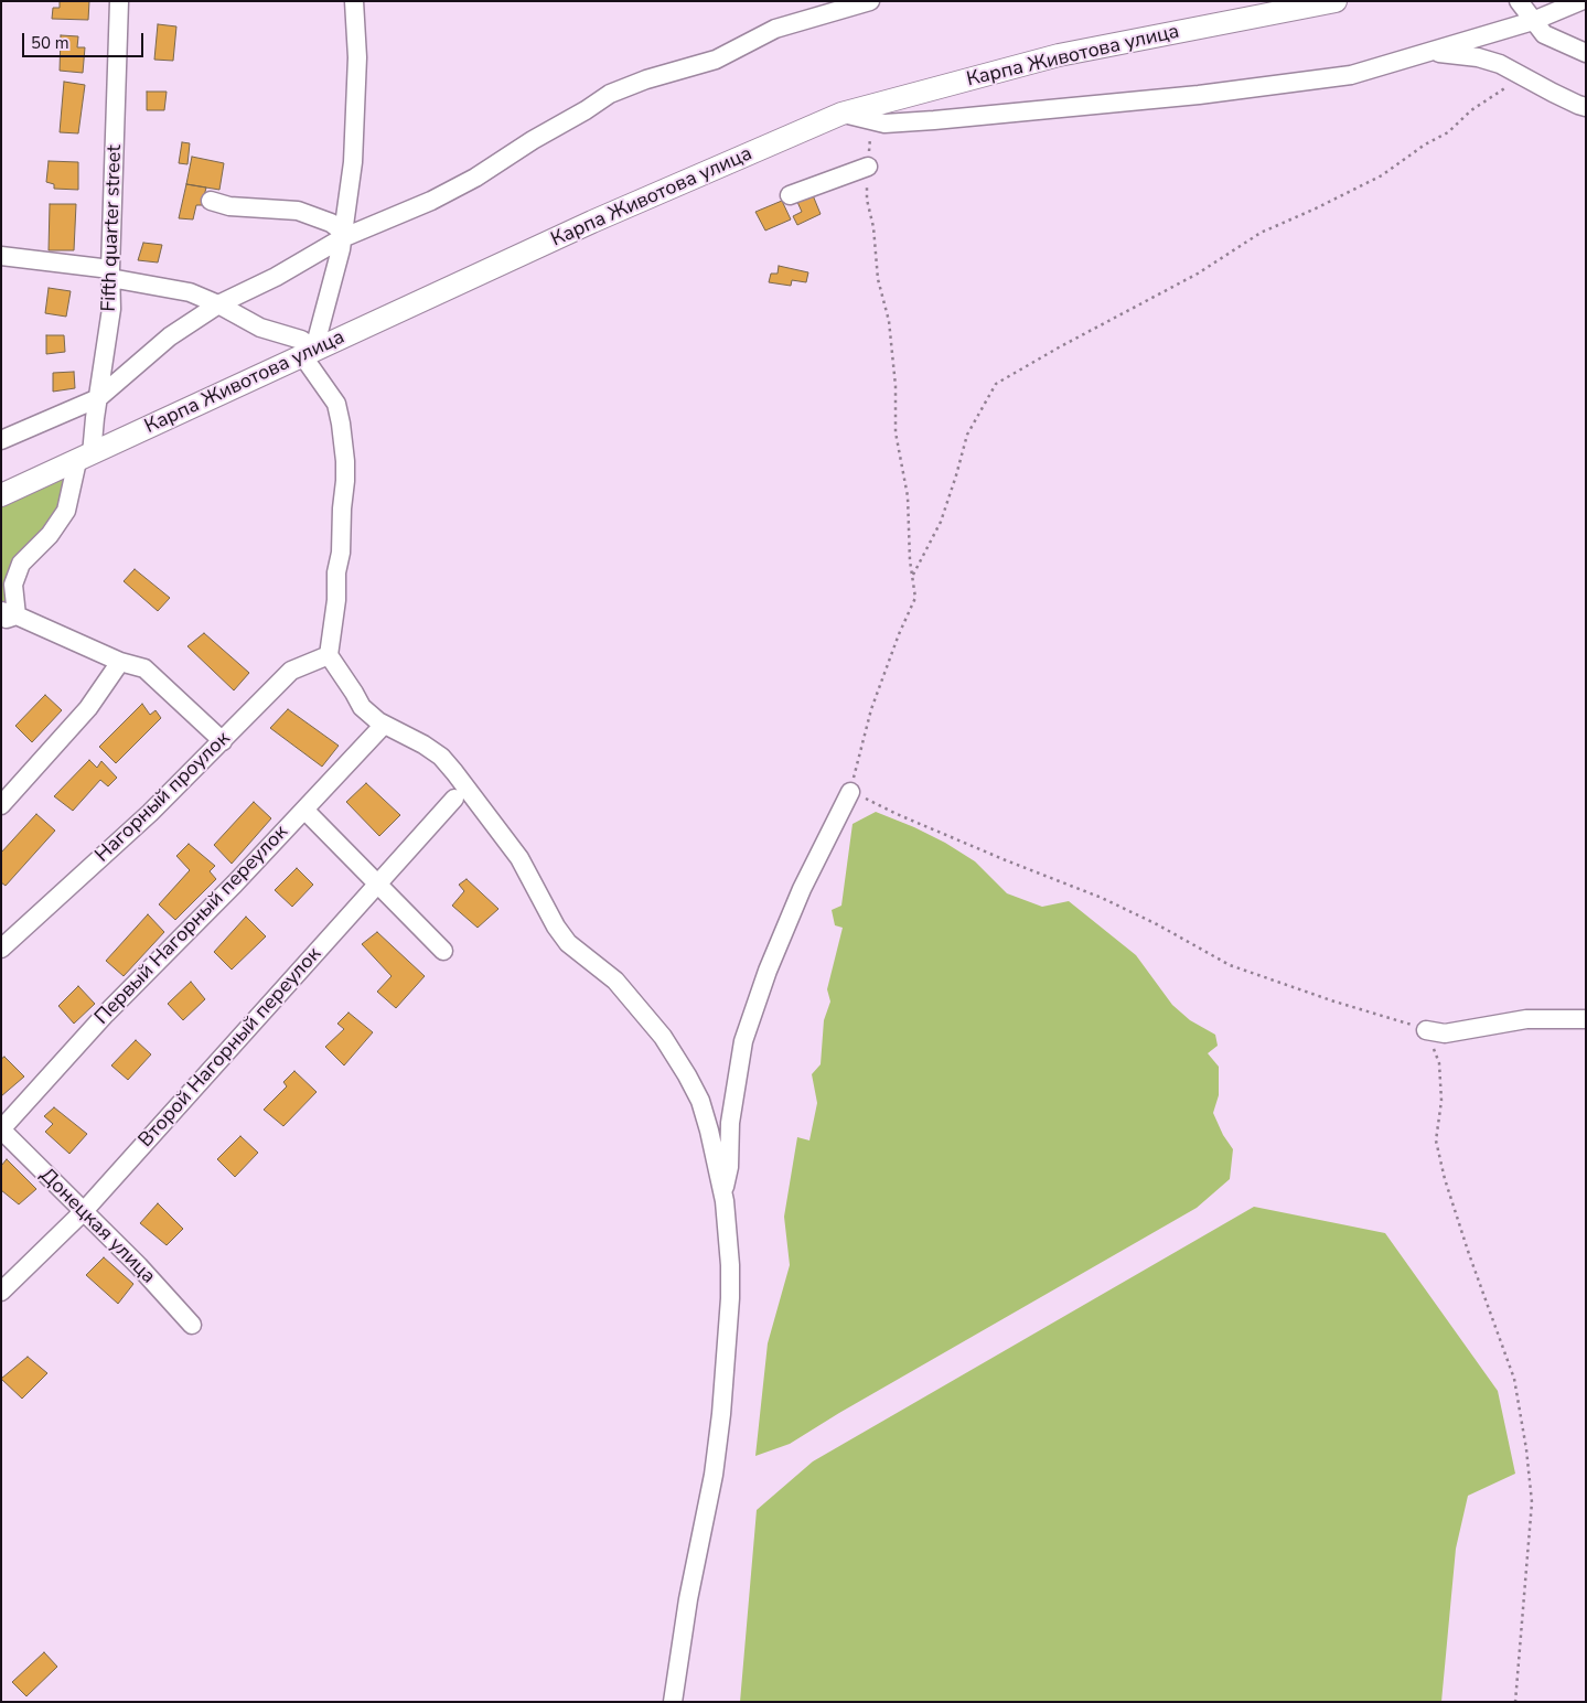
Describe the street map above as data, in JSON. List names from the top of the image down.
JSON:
{
  "streets": {
    "main road": ["Карпа Животова улица"],
    "street": [
      "Fifth quarter street",
      "Нагорный проулок",
      "Первый Нагорный переулок",
      "Второй Нагорный переулок",
      "Донецкая улица"
    ]
  },
  "crossings": [
    ["Карпа Животова улица", "Fifth quarter street"],
    ["Первый Нагорный переулок", "Донецкая улица"],
    ["Второй Нагорный переулок", "Донецкая улица"]
  ],
  "scale_bar": "50 m"
}
